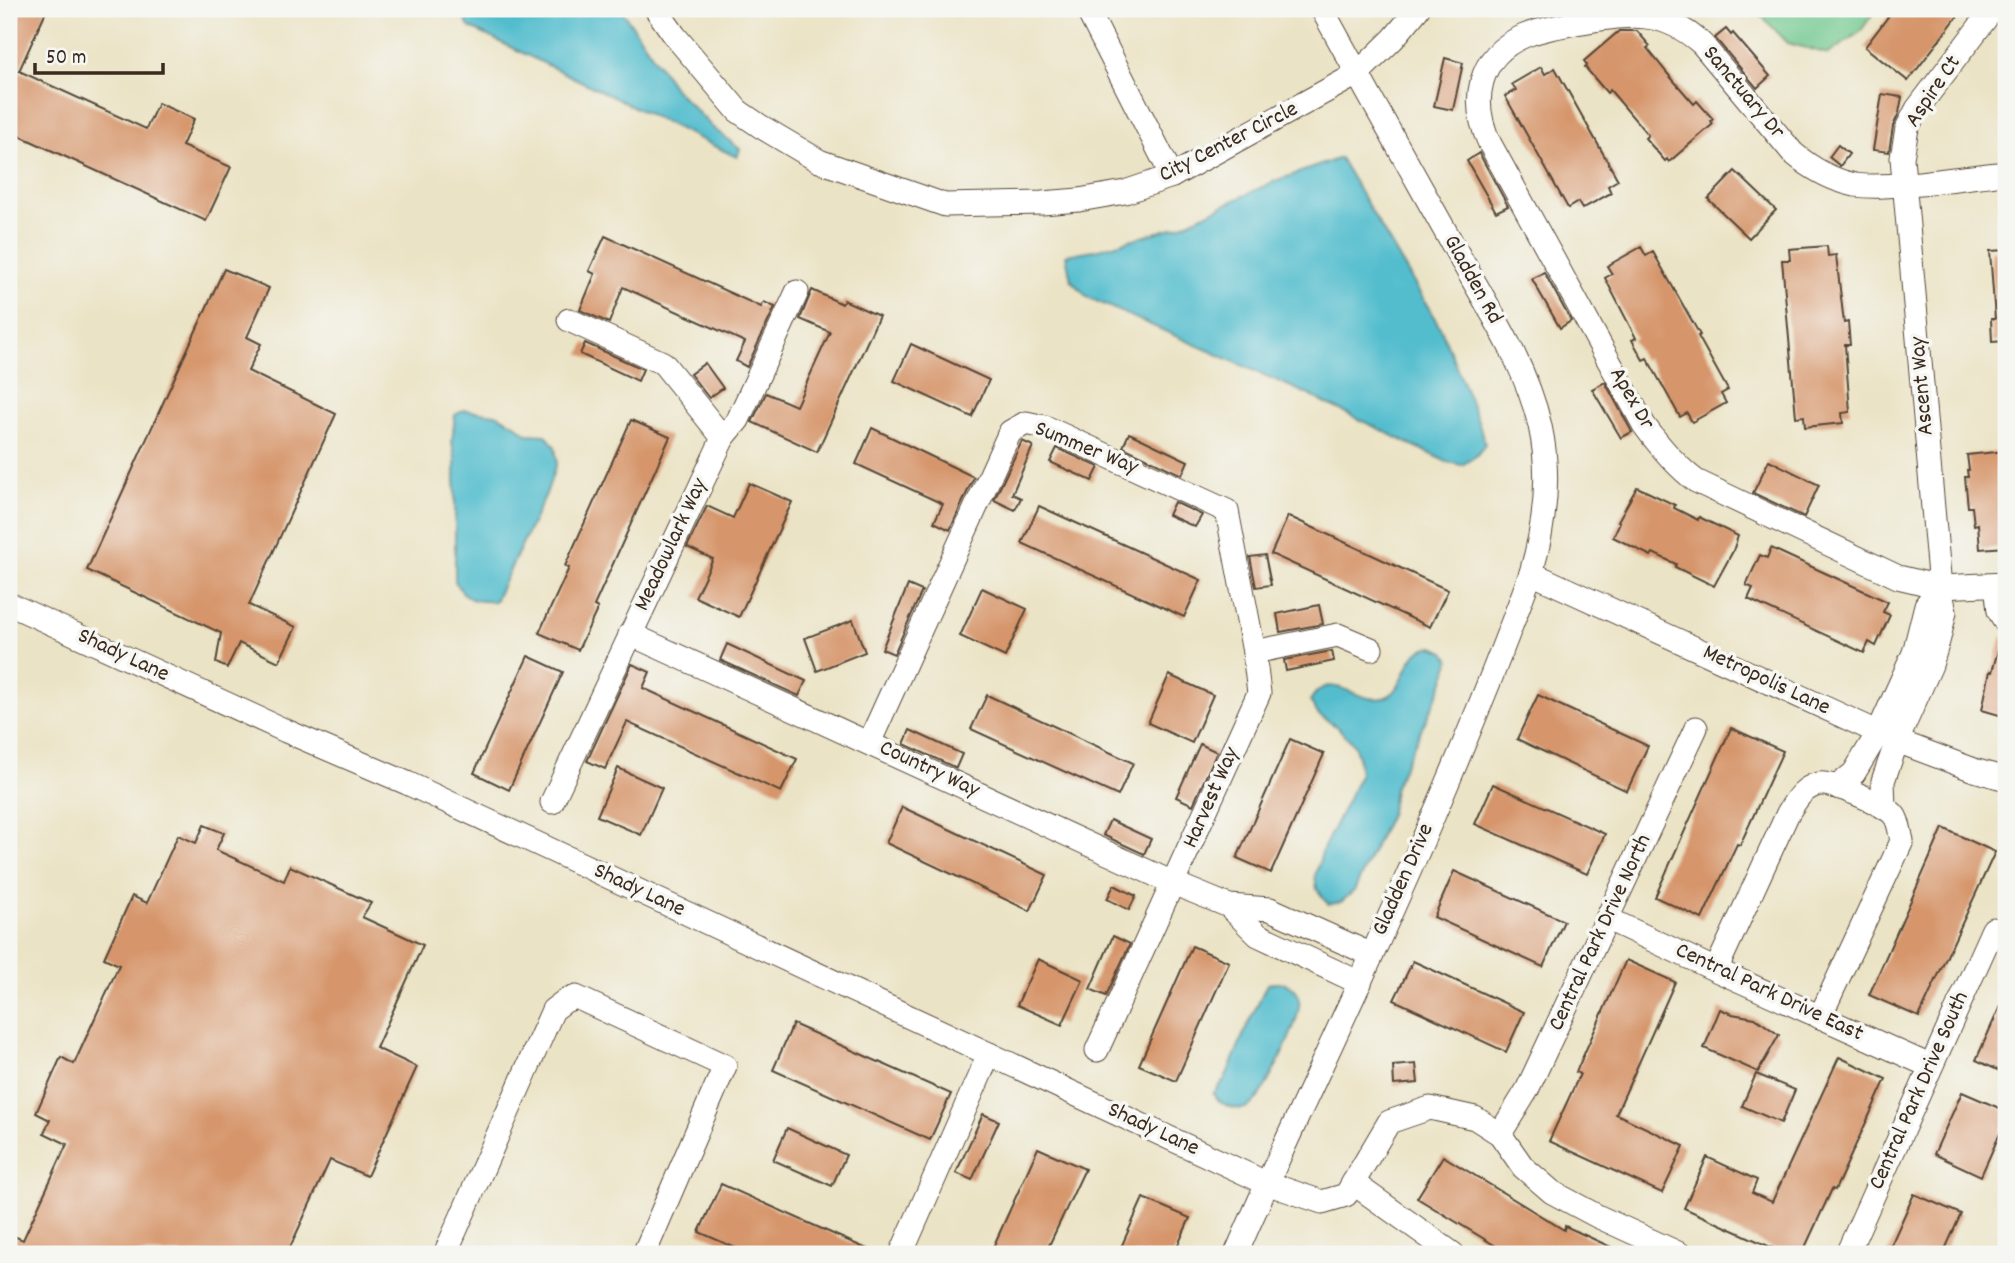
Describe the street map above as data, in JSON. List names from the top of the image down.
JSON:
{
  "streets": {
    "street": [
      "Aspire Ct",
      "Sanctuary Dr",
      "City Center Circle",
      "Gladden Rd",
      "Ascent Way",
      "Apex Dr",
      "Summer Way",
      "Meadowlark Way",
      "Shady Lane",
      "Metropolis Lane",
      "Country Way",
      "Harvest Way",
      "Gladden Drive",
      "Central Park Drive North",
      "Central Park Drive East",
      "Central Park Drive South"
    ]
  },
  "crossings": [
    ["Aspire Ct", "Sanctuary Dr"],
    ["Aspire Ct", "Ascent Way"],
    ["Sanctuary Dr", "Ascent Way"],
    ["Sanctuary Dr", "Apex Dr"],
    ["City Center Circle", "Gladden Rd"],
    ["Gladden Rd", "Metropolis Lane"],
    ["Gladden Rd", "Gladden Drive"],
    ["Ascent Way", "Apex Dr"],
    ["Summer Way", "Country Way"],
    ["Summer Way", "Harvest Way"],
    ["Meadowlark Way", "Country Way"],
    ["Shady Lane", "Gladden Drive"],
    ["Metropolis Lane", "Gladden Drive"],
    ["Country Way", "Harvest Way"],
    ["Central Park Drive North", "Central Park Drive East"],
    ["Central Park Drive East", "Central Park Drive South"]
  ],
  "scale_bar": "50 m"
}
